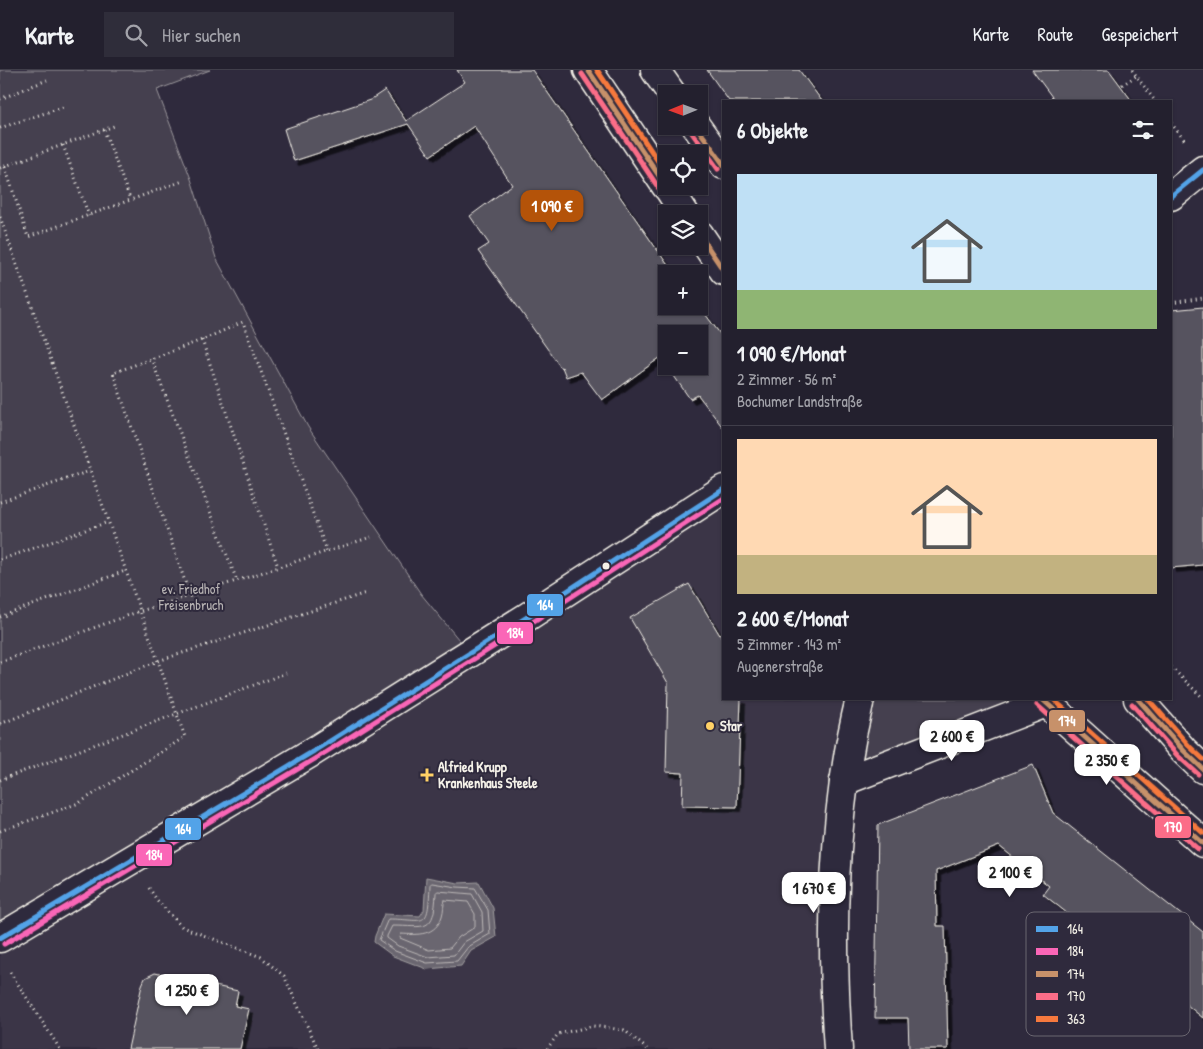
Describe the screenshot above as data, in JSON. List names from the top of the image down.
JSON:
{
  "parks": ["ev. Friedhof Freisenbruch"],
  "places": {
    "other": ["Star"],
    "health": ["Alfried Krupp Krankenhaus Steele"]
  },
  "lines": [
    "transit line 174",
    "transit line 363",
    "transit line 170",
    "transit line 164",
    "transit line 184"
  ],
  "legend": [
    "164",
    "184",
    "174",
    "170",
    "363"
  ],
  "north": "left",
  "page": {
    "header": "Karte",
    "search": "Hier suchen",
    "nav": ["Karte", "Route", "Gespeichert"],
    "map_buttons": ["+", "−"],
    "heading": "6 Objekte",
    "list": [
      {
        "name": "1 090 €/Monat",
        "note": "2 Zimmer · 56 m² · Bochumer Landstraße"
      },
      {
        "name": "2 600 €/Monat",
        "note": "5 Zimmer · 143 m² · Augenerstraße"
      }
    ],
    "price": [
      "1 090 €",
      "2 600 €",
      "2 350 €",
      "2 100 €",
      "1 670 €",
      "1 250 €"
    ]
  }
}
